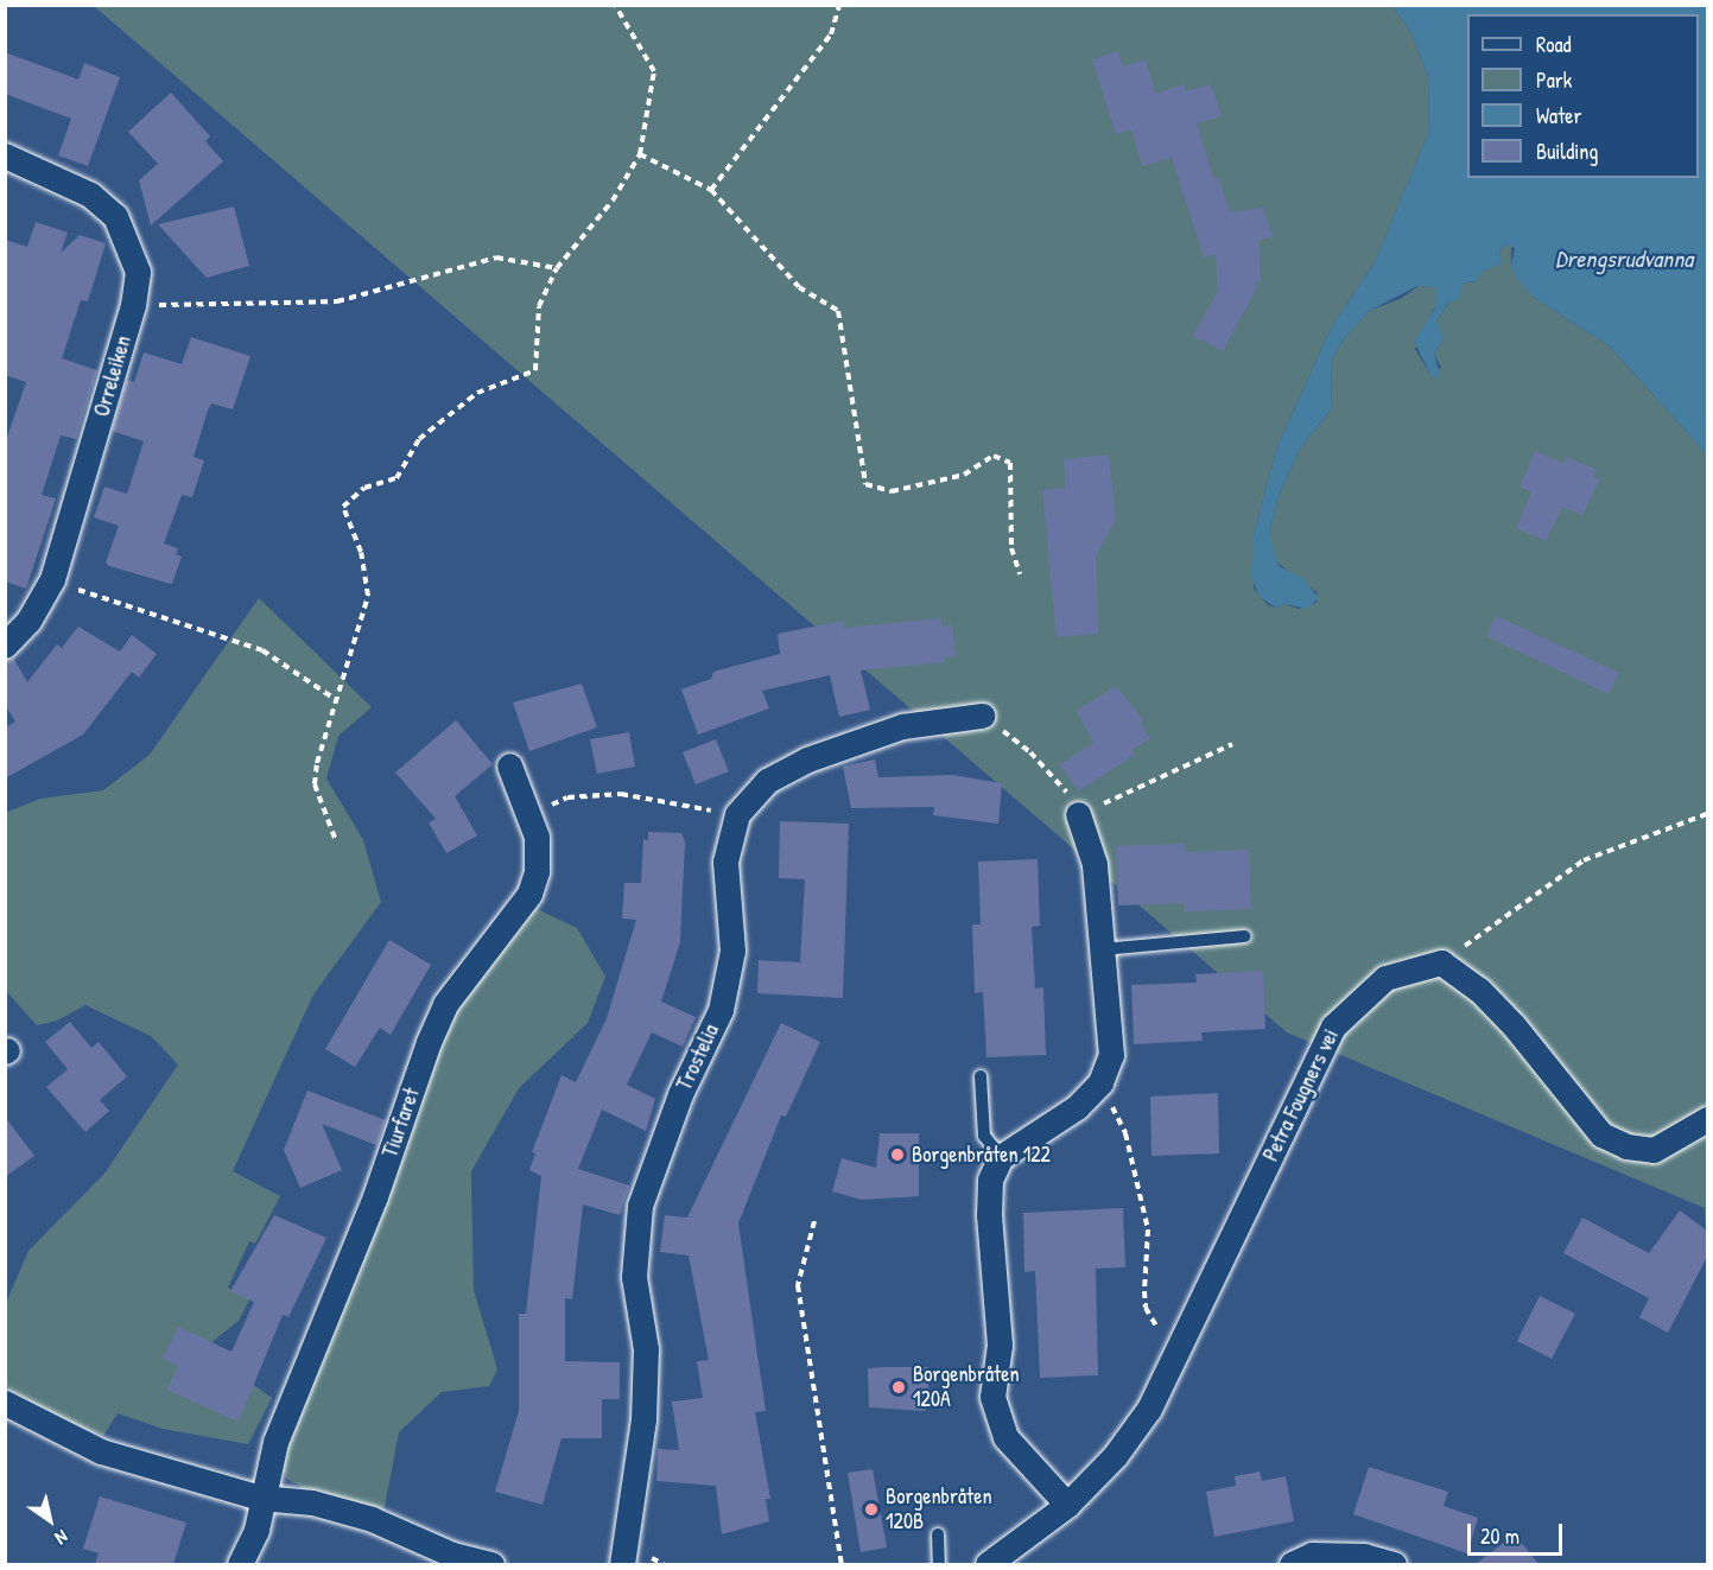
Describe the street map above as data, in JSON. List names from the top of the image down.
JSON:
{
  "streets": {
    "street": [
      "Orreleiken",
      "Trostelia",
      "Petra Fougners vei",
      "Tiurfaret"
    ]
  },
  "water": ["Drengsrudvanna"],
  "places": ["Borgenbråten 122", "Borgenbråten 120A", "Borgenbråten 120B"],
  "legend": [
    "Road",
    "Park",
    "Water",
    "Building"
  ],
  "scale_bar": "20 m",
  "north": "bottom right"
}
